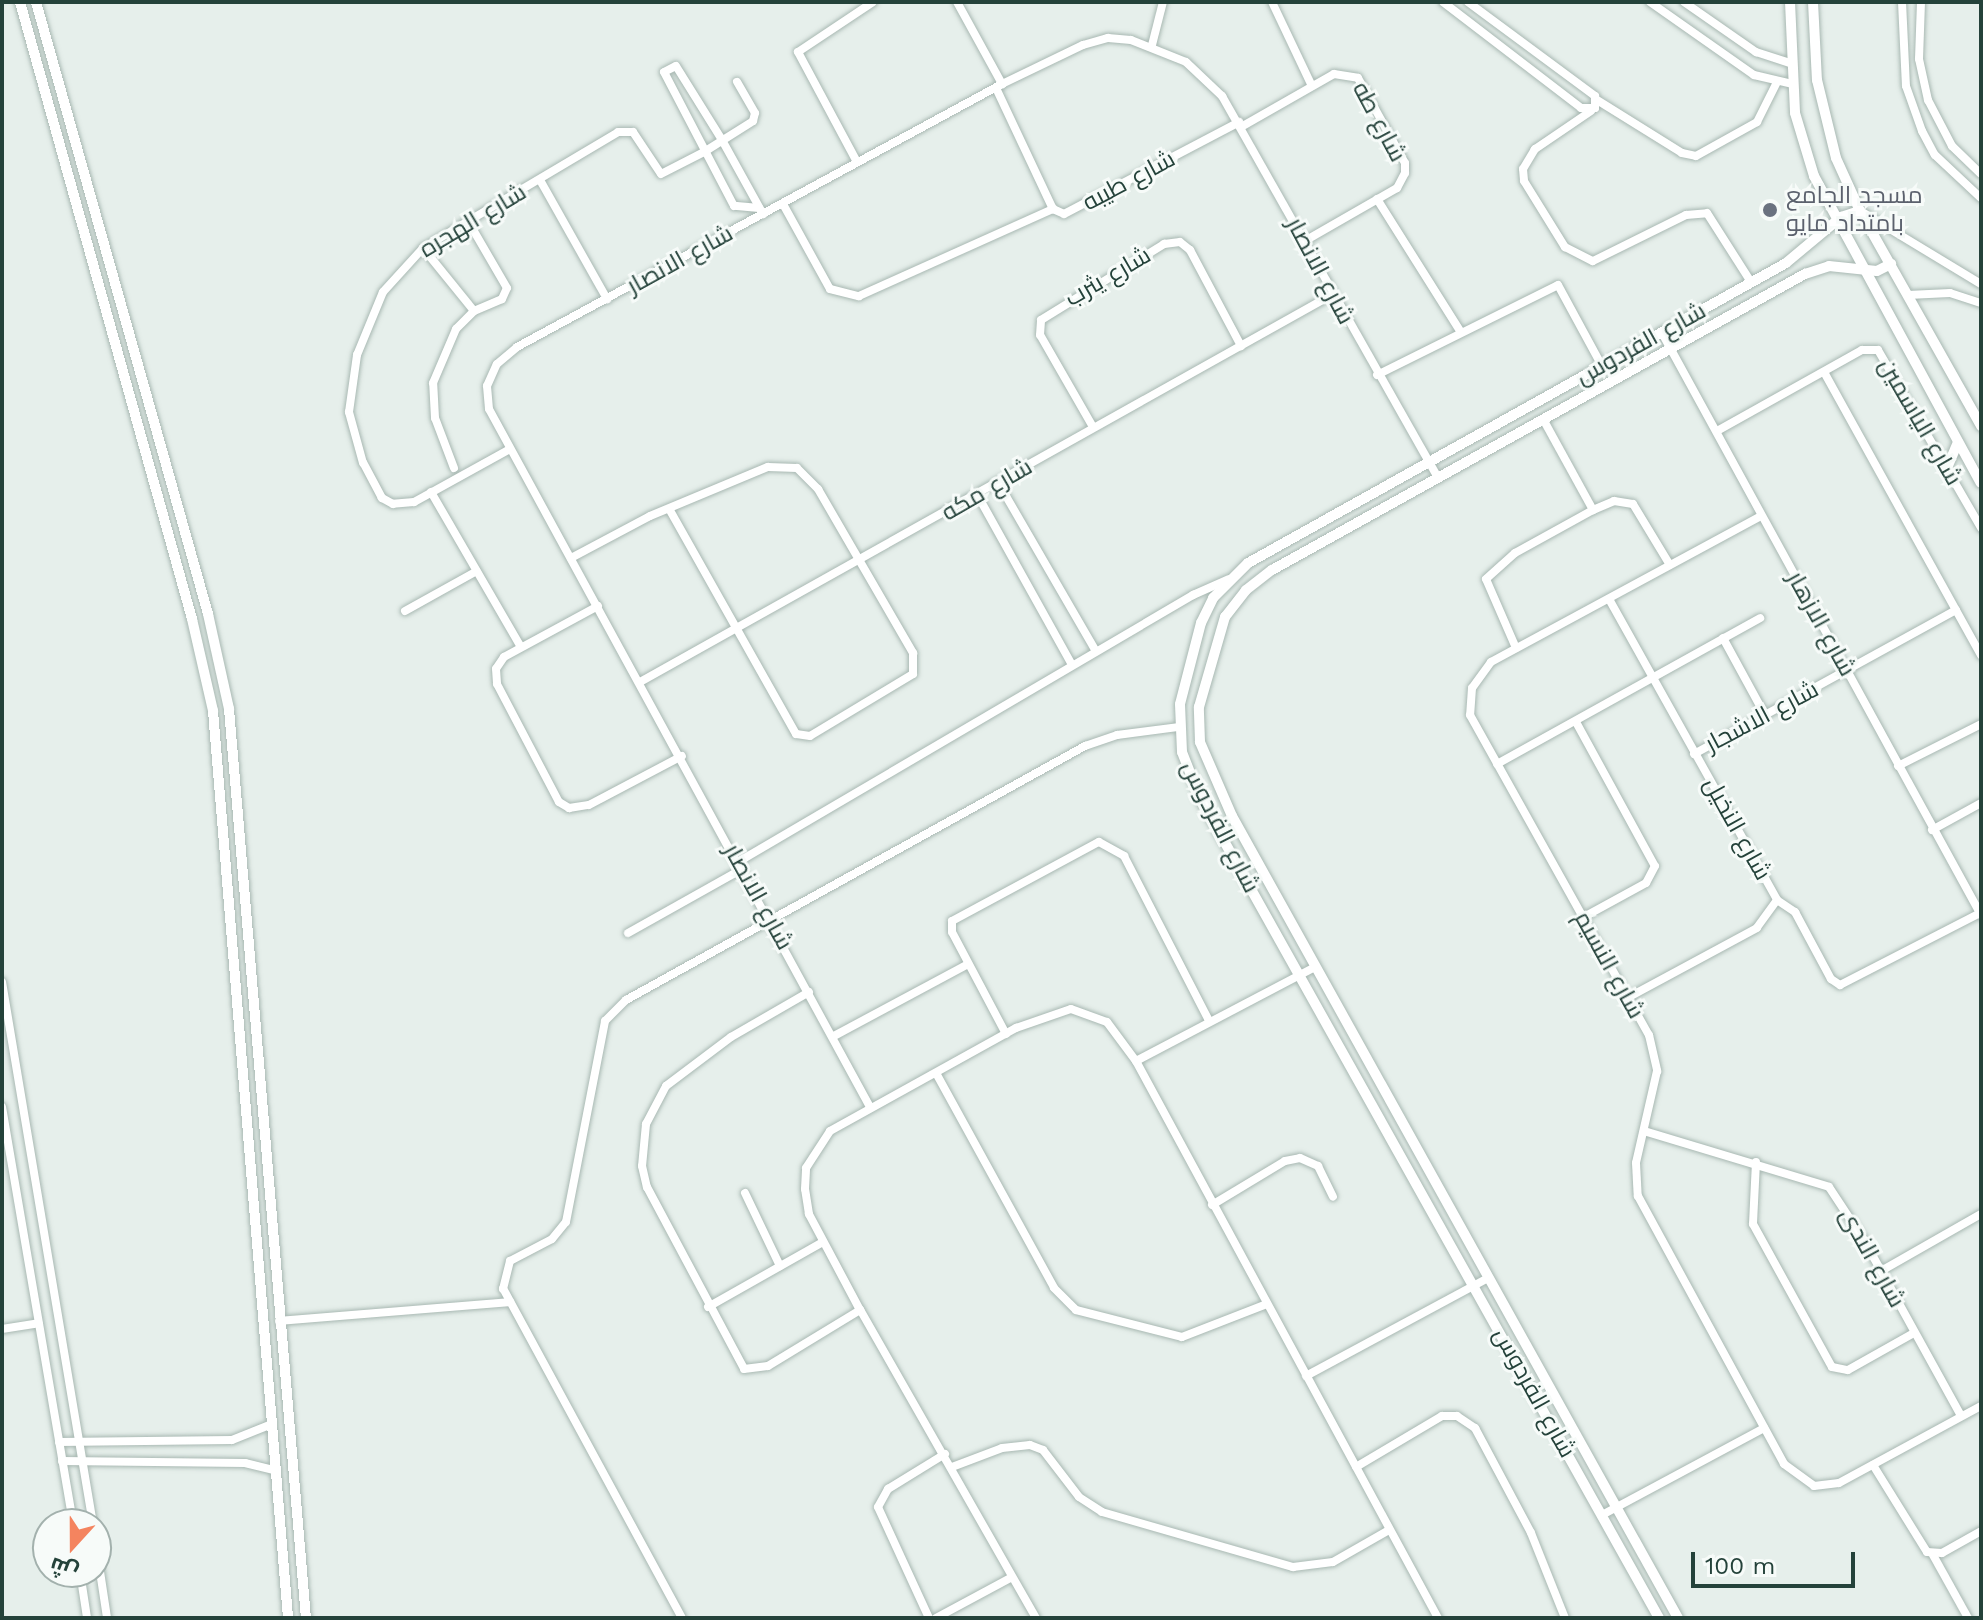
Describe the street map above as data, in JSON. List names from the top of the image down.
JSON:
{
  "streets": {
    "street": [
      "شارع طه",
      "شارع طيبه",
      "شارع الهجره",
      "شارع الانصار",
      "شارع يثرب",
      "شارع الفردوس",
      "شارع الياسمين",
      "شارع مكه",
      "شارع الازهار",
      "شارع الاشجار",
      "شارع النخيل",
      "شارع النسيم",
      "شارع الندى"
    ]
  },
  "crossings": [
    ["شارع طه", "شارع طيبه"],
    ["شارع طه", "شارع الانصار"],
    ["شارع طيبه", "شارع الانصار"],
    ["شارع الهجره", "شارع الانصار"],
    ["شارع الانصار", "شارع الفردوس"],
    ["شارع الانصار", "شارع مكه"],
    ["شارع يثرب", "شارع مكه"],
    ["شارع الفردوس", "شارع الازهار"],
    ["شارع الياسمين", "شارع الازهار"],
    ["شارع الازهار", "شارع الاشجار"],
    ["شارع الازهار", "شارع النسيم"],
    ["شارع الاشجار", "شارع النخيل"],
    ["شارع النخيل", "شارع النسيم"],
    ["شارع النسيم", "شارع الندى"]
  ],
  "places": ["مسجد الجامع بامتداد مايو"],
  "scale_bar": "100 m",
  "north": "bottom"
}
